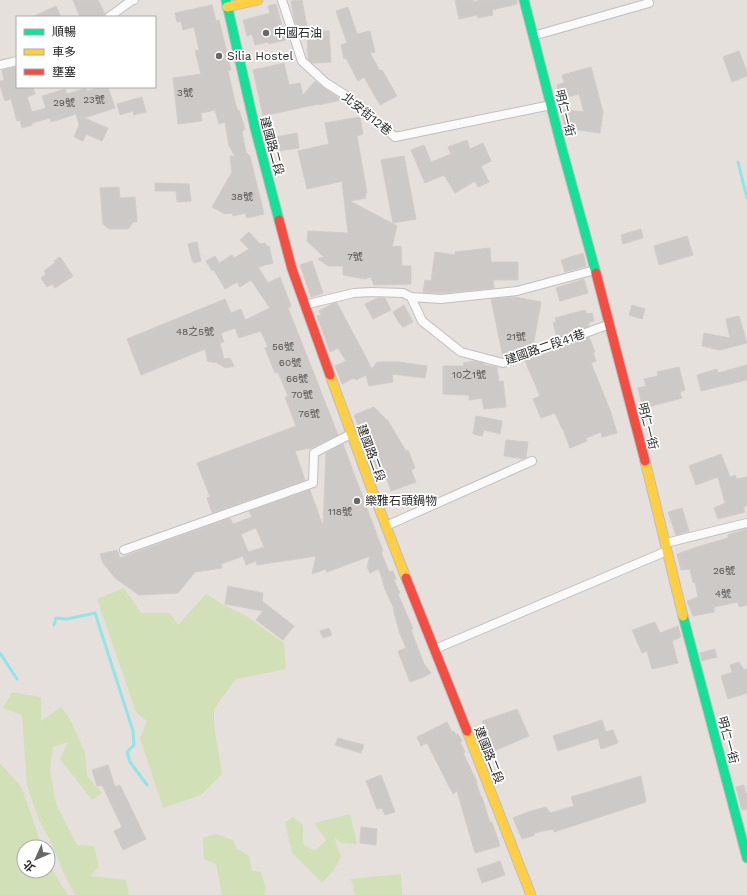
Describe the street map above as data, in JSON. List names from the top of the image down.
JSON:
{
  "streets": {
    "street": [
      "明仁一街",
      "北安街12巷",
      "建國路二段",
      "建國路二段41巷"
    ]
  },
  "crossings": [
    ["明仁一街", "北安街12巷"],
    ["明仁一街", "建國路二段41巷"]
  ],
  "places": ["中國石油", "Silia Hostel", "樂雅石頭鍋物"],
  "house_numbers": [
    "3號",
    "23號",
    "29號",
    "38號",
    "7號",
    "48之5號",
    "21號",
    "56號",
    "60號",
    "10之1號",
    "66號",
    "70號",
    "76號",
    "118號",
    "26號",
    "4號"
  ],
  "legend": ["順暢", "車多", "壅塞"],
  "north": "bottom left"
}
